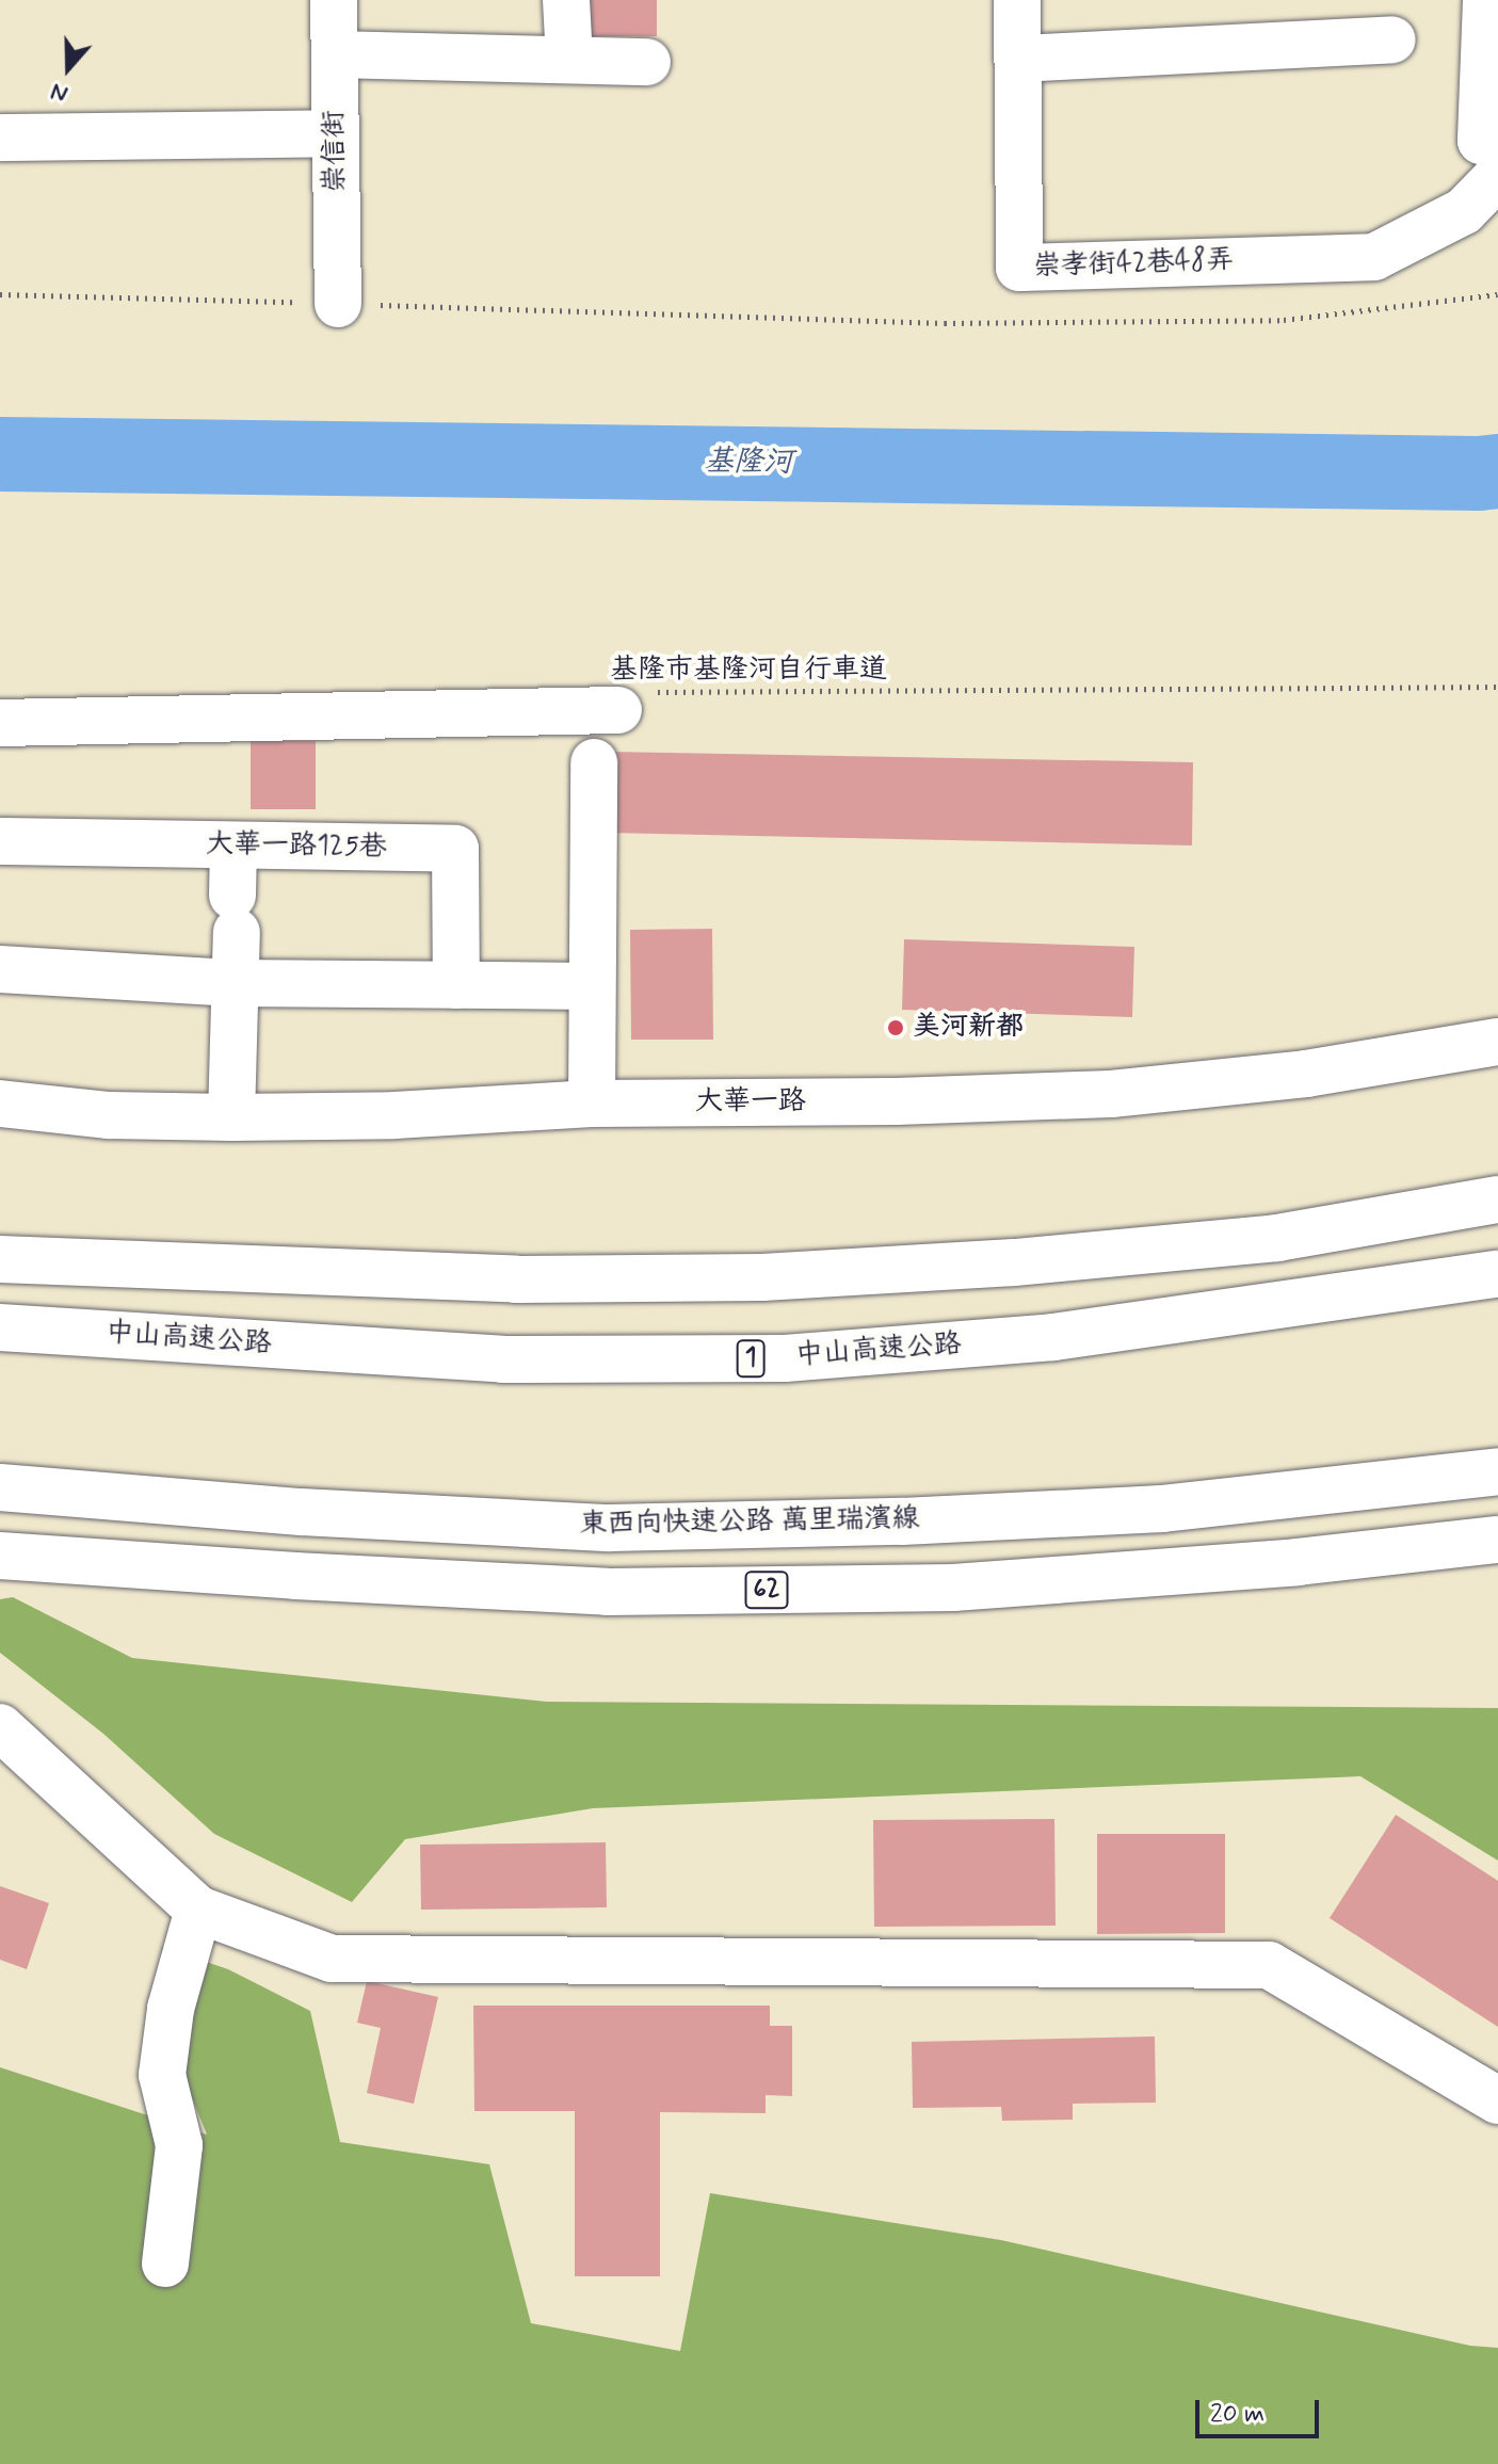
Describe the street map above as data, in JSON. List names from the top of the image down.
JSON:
{
  "streets": {
    "main road": [
      "崇信街",
      "崇孝街42巷48弄",
      "大華一路125巷",
      "大華一路",
      "中山高速公路",
      "1",
      "東西向快速公路 萬里瑞濱線",
      "62"
    ],
    "path": ["基隆市基隆河自行車道"]
  },
  "water": ["基隆河"],
  "places": ["美河新都"],
  "scale_bar": "20 m",
  "north": "bottom"
}
